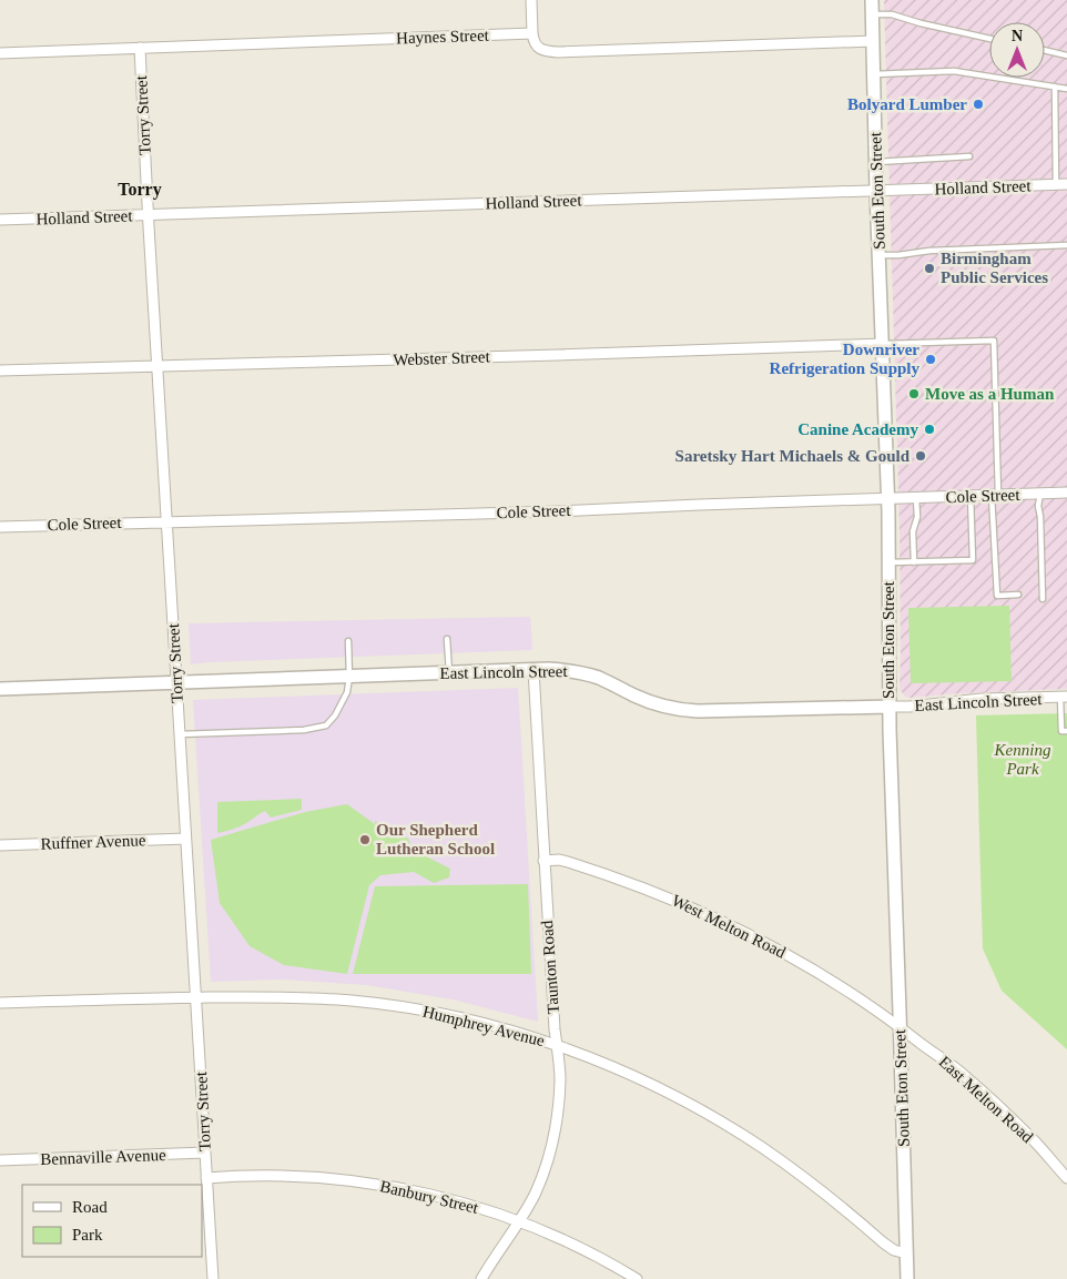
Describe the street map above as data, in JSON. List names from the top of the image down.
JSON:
{
  "streets": {
    "street": [
      "Haynes Street",
      "Torry Street",
      "Holland Street",
      "South Eton Street",
      "Webster Street",
      "Cole Street",
      "East Lincoln Street",
      "Ruffner Avenue",
      "West Melton Road",
      "Taunton Road",
      "Humphrey Avenue",
      "East Melton Road",
      "Bennaville Avenue",
      "Banbury Street"
    ]
  },
  "crossings": [
    ["Haynes Street", "Torry Street"],
    ["Torry Street", "Holland Street"],
    ["Torry Street", "Webster Street"],
    ["Torry Street", "Cole Street"],
    ["Torry Street", "East Lincoln Street"],
    ["Torry Street", "Ruffner Avenue"],
    ["Torry Street", "Humphrey Avenue"],
    ["Torry Street", "Bennaville Avenue"],
    ["Torry Street", "Banbury Street"],
    ["Holland Street", "South Eton Street"],
    ["South Eton Street", "Webster Street"],
    ["South Eton Street", "Cole Street"],
    ["South Eton Street", "East Lincoln Street"],
    ["South Eton Street", "West Melton Road"],
    ["South Eton Street", "Humphrey Avenue"],
    ["South Eton Street", "East Melton Road"],
    ["East Lincoln Street", "Taunton Road"],
    ["West Melton Road", "Taunton Road"],
    ["West Melton Road", "East Melton Road"],
    ["Taunton Road", "Humphrey Avenue"],
    ["Taunton Road", "Banbury Street"]
  ],
  "districts": ["Torry"],
  "parks": ["Kenning Park"],
  "places": [
    "Bolyard Lumber",
    "Birmingham Public Services",
    "Downriver Refrigeration Supply",
    "Move as a Human",
    "Canine Academy",
    "Saretsky Hart Michaels & Gould",
    "Our Shepherd Lutheran School"
  ],
  "legend": ["Road", "Park"],
  "north": "top"
}
